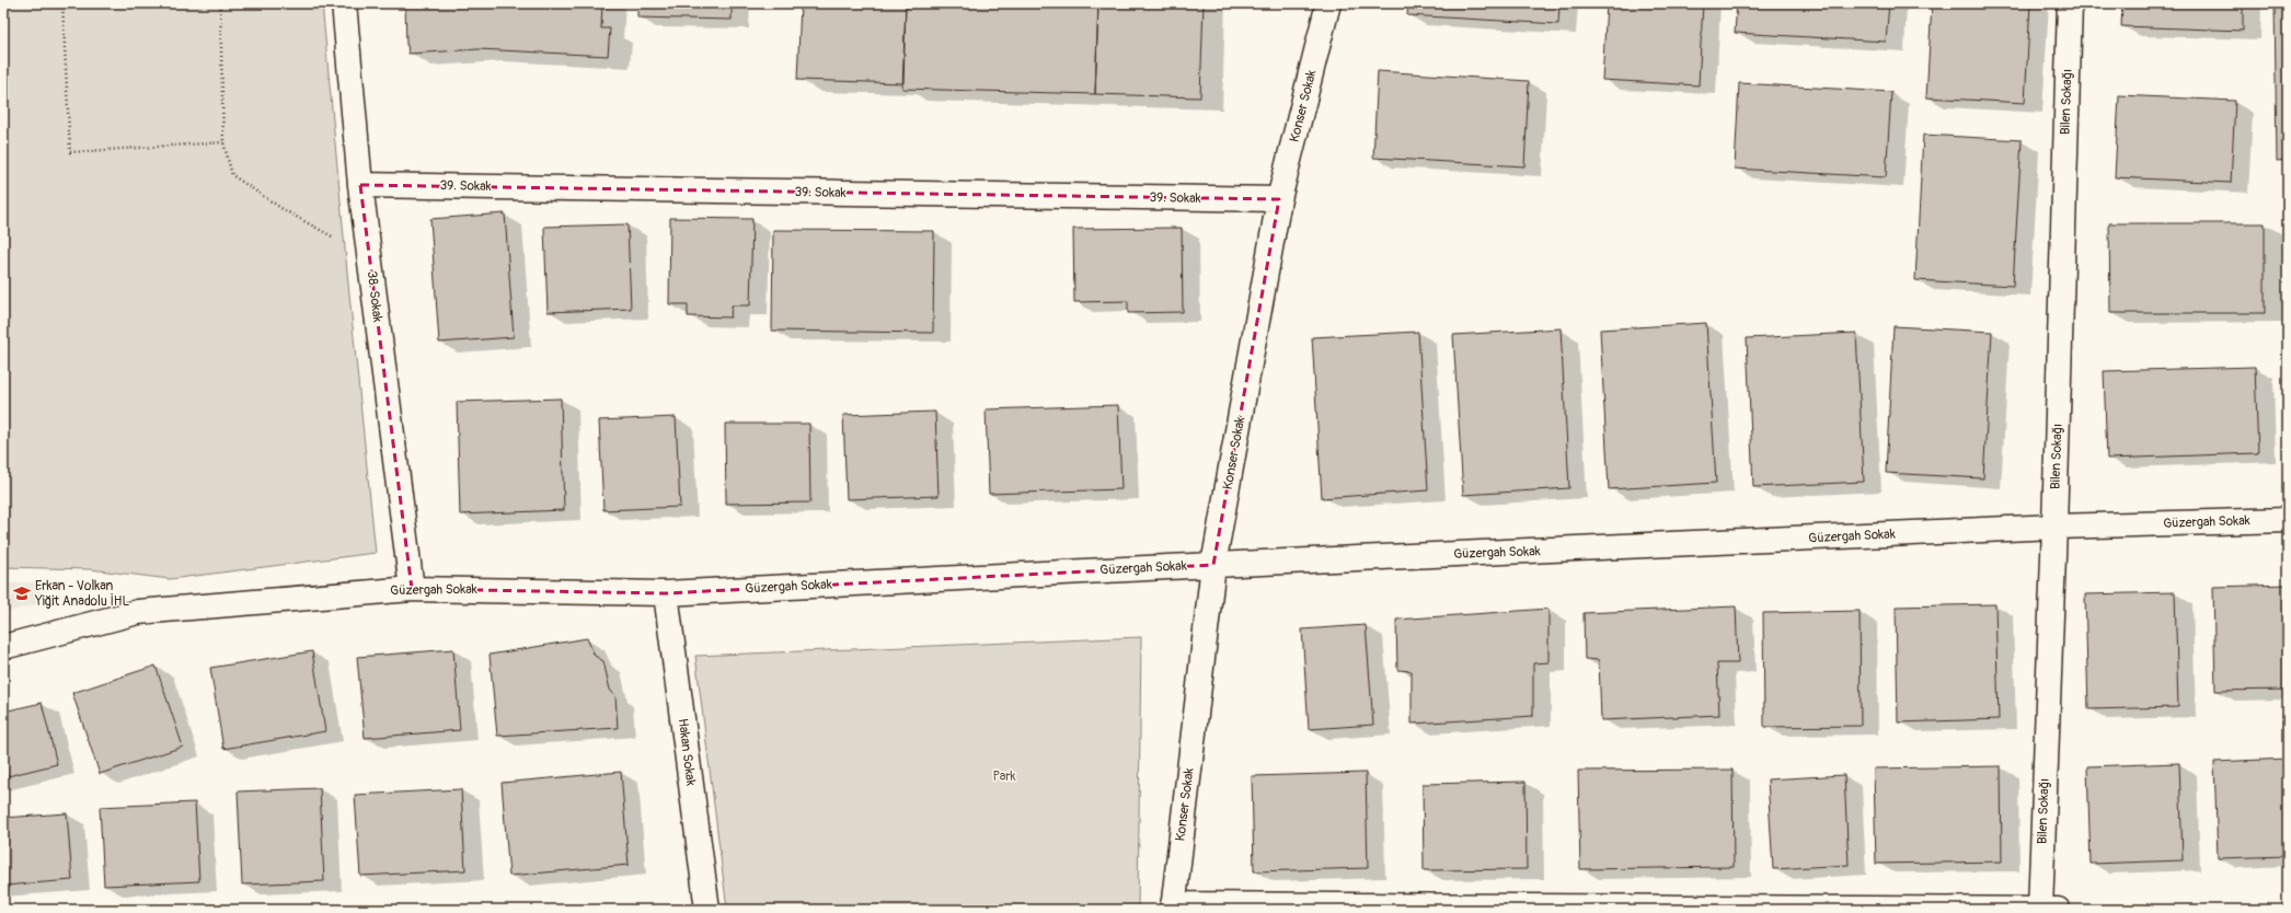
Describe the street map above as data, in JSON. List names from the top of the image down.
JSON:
{
  "streets": {
    "street": [
      "Bilen Sokağı",
      "Konser Sokak",
      "39. Sokak",
      "38. Sokak",
      "Güzergah Sokak",
      "Hakan Sokak"
    ]
  },
  "crossings": [
    ["Bilen Sokağı", "Güzergah Sokak"],
    ["Konser Sokak", "39. Sokak"],
    ["Konser Sokak", "Güzergah Sokak"],
    ["39. Sokak", "38. Sokak"],
    ["38. Sokak", "Güzergah Sokak"],
    ["Güzergah Sokak", "Hakan Sokak"]
  ],
  "parks": ["Park"],
  "places": {
    "school or university": ["Erkan - Volkan Yiğit Anadolu İHL"]
  }
}
